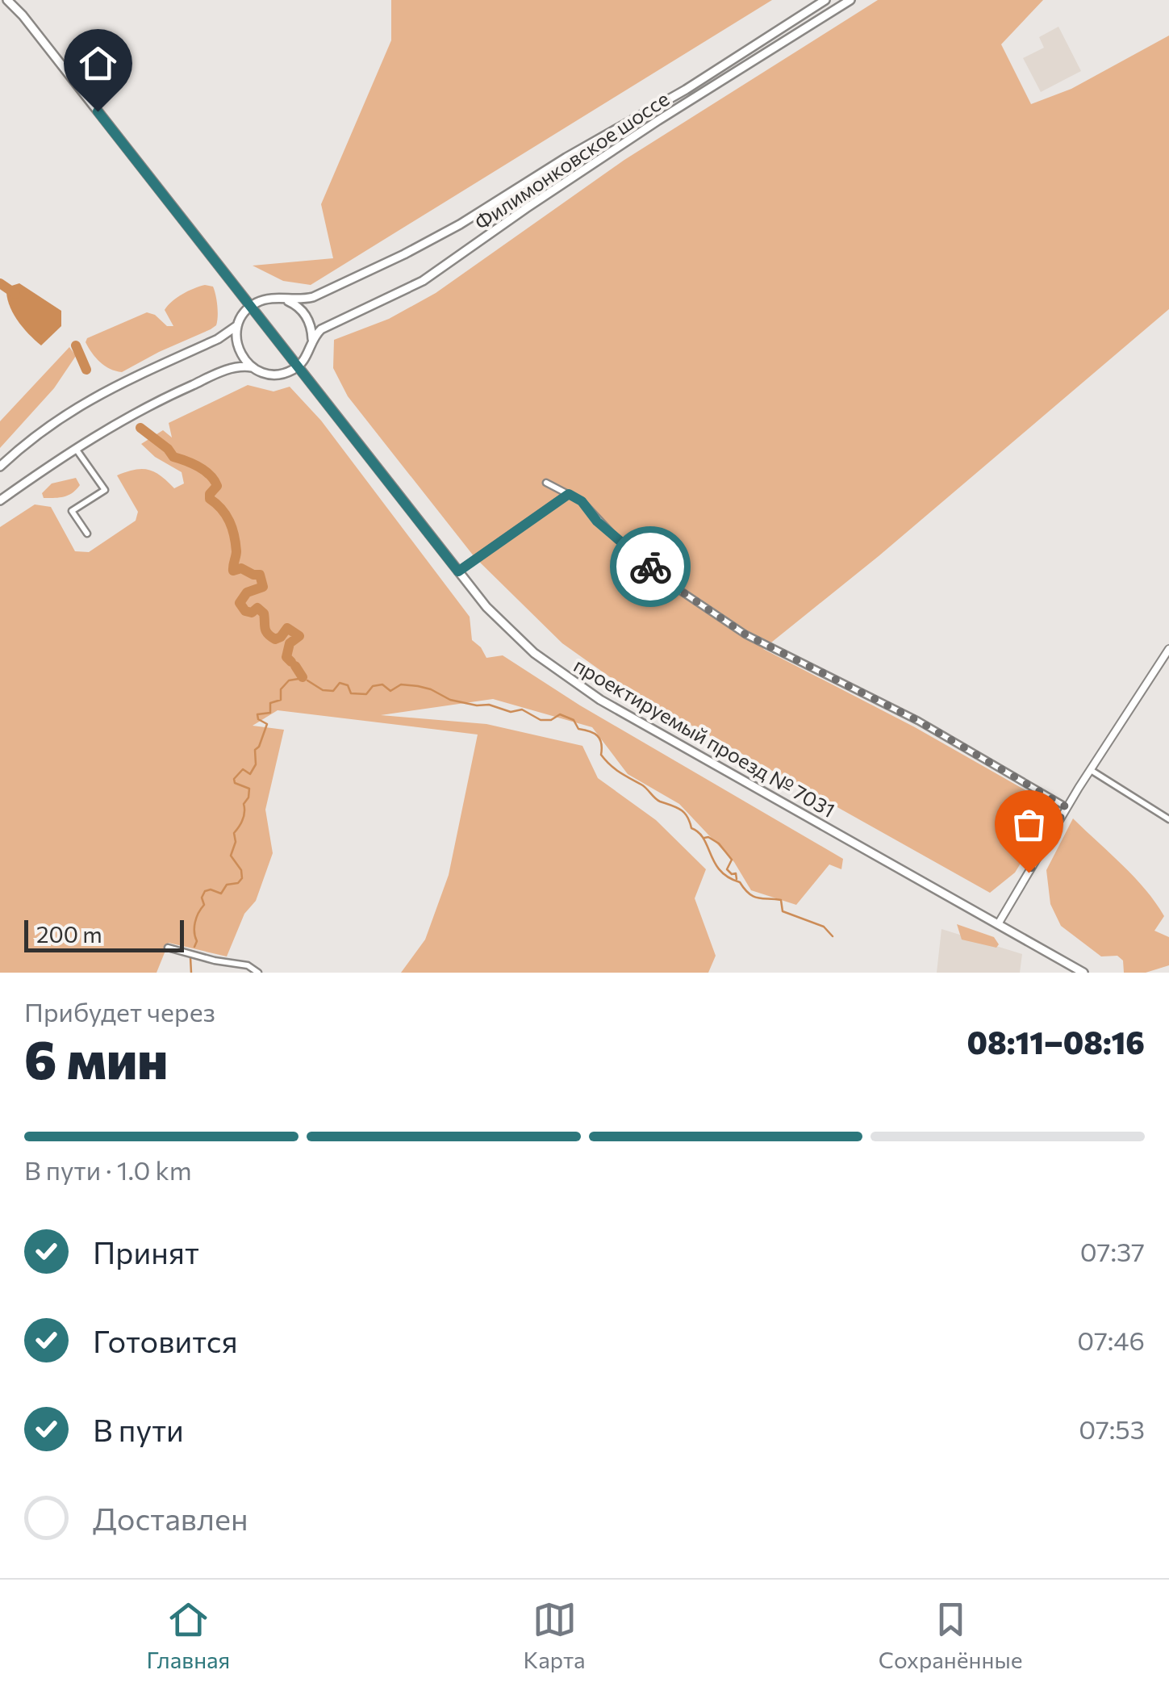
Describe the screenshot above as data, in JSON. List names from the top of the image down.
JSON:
{
  "streets": {
    "main road": ["Филимонковское шоссе", "проектируемый проезд № 7031"]
  },
  "crossings": [
    ["Филимонковское шоссе", "проектируемый проезд № 7031"]
  ],
  "scale_bar": "200 m",
  "page": {
    "scale": "200 m",
    "heading": ["6 мин", "Прибудет через", "08:11–08:16"],
    "bar": "В пути · 1.0 km",
    "list": [
      ["Принят", "07:37"],
      ["Готовится", "07:46"],
      ["В пути", "07:53"],
      "Доставлен"
    ],
    "tabs": ["Главная", "Карта", "Сохранённые"]
  }
}
